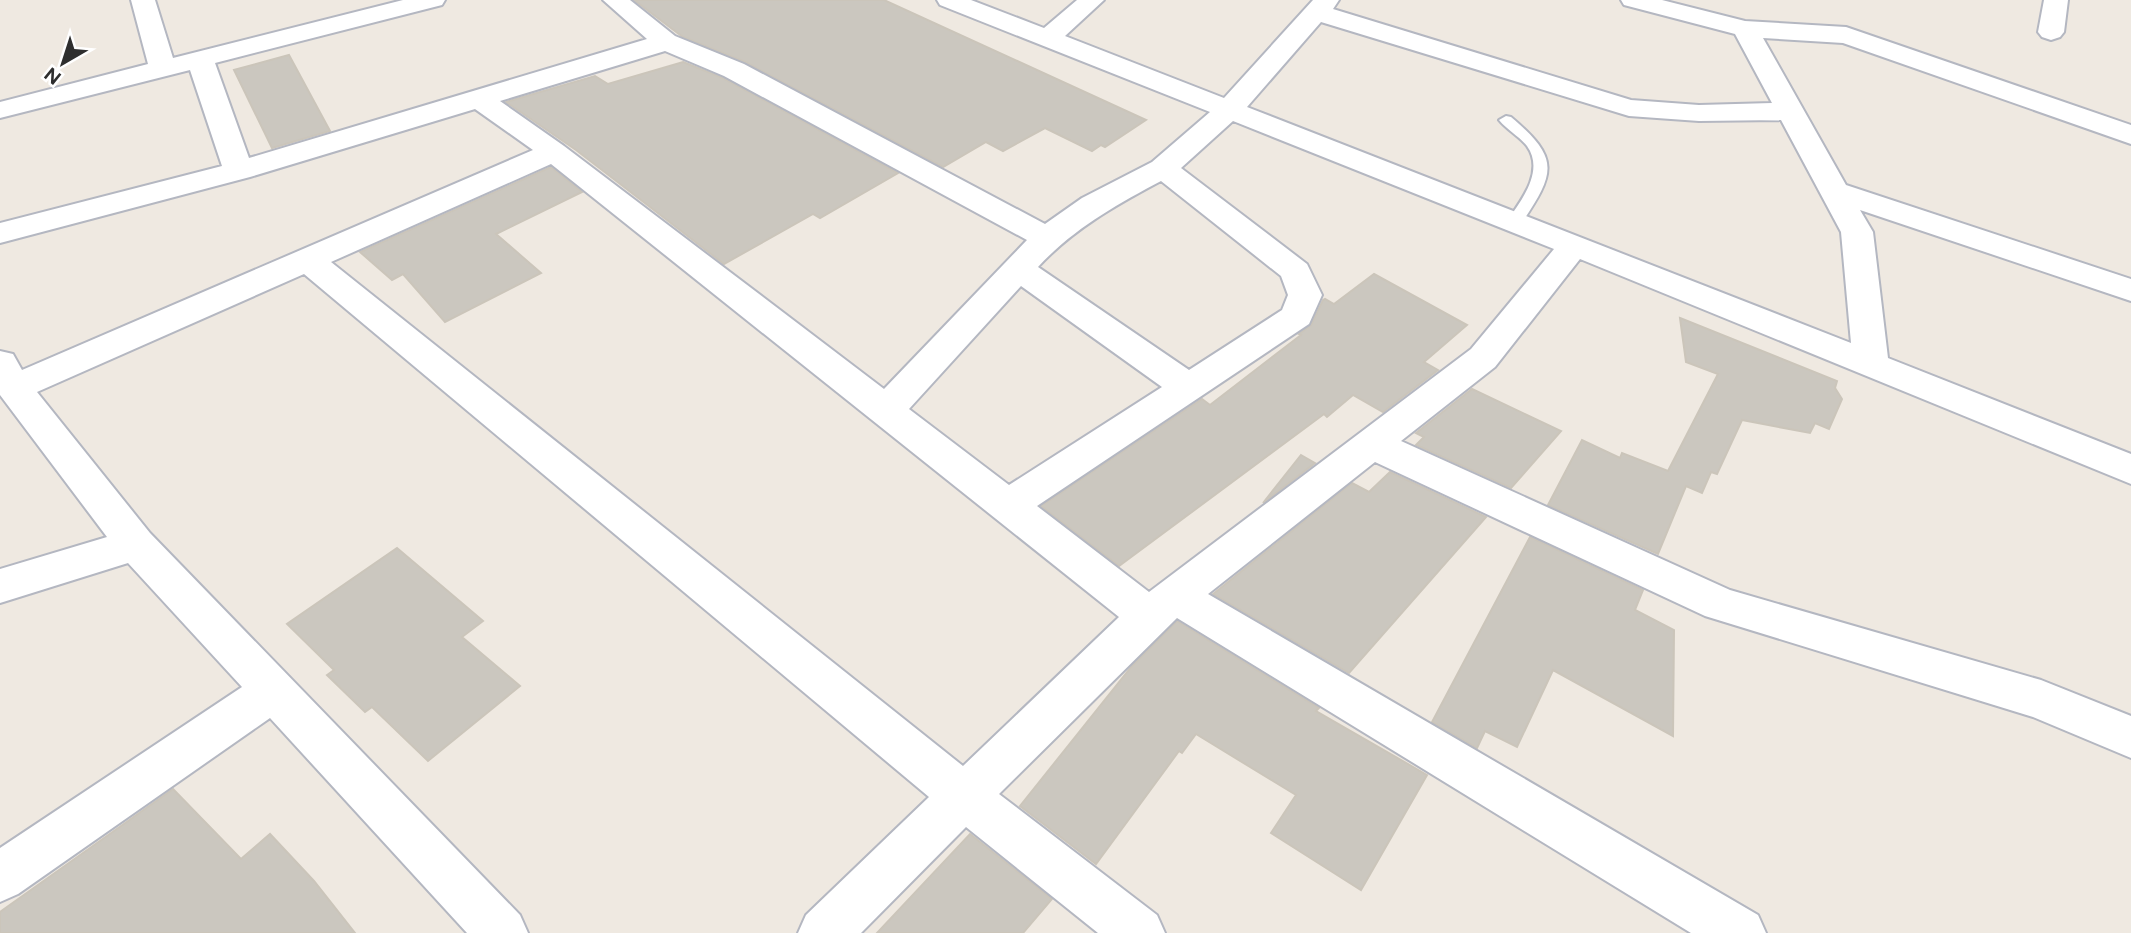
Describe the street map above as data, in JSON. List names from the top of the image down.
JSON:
{
  "north": "bottom left"
}
